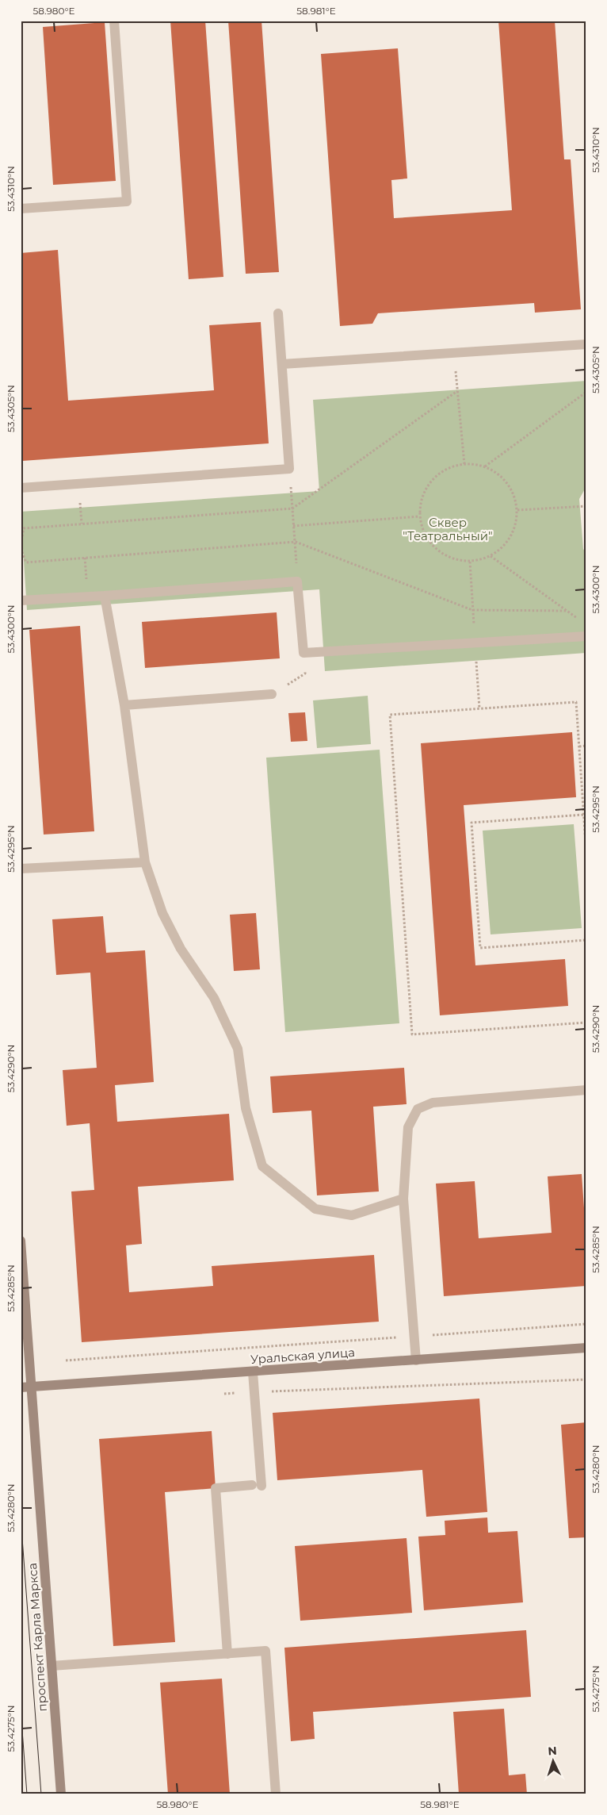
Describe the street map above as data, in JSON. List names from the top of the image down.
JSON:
{
  "streets": {
    "street": ["Уральская улица", "проспект Карла Маркса"]
  },
  "crossings": [
    ["Уральская улица", "проспект Карла Маркса"]
  ],
  "parks": ["Сквер \"Театральный\""],
  "north": "top",
  "coordinates": [
    "58.980°E",
    "58.981°E",
    "53.4310°N",
    "53.4305°N",
    "53.4300°N",
    "53.4295°N",
    "53.4290°N",
    "53.4285°N",
    "53.4280°N",
    "53.4275°N"
  ]
}
